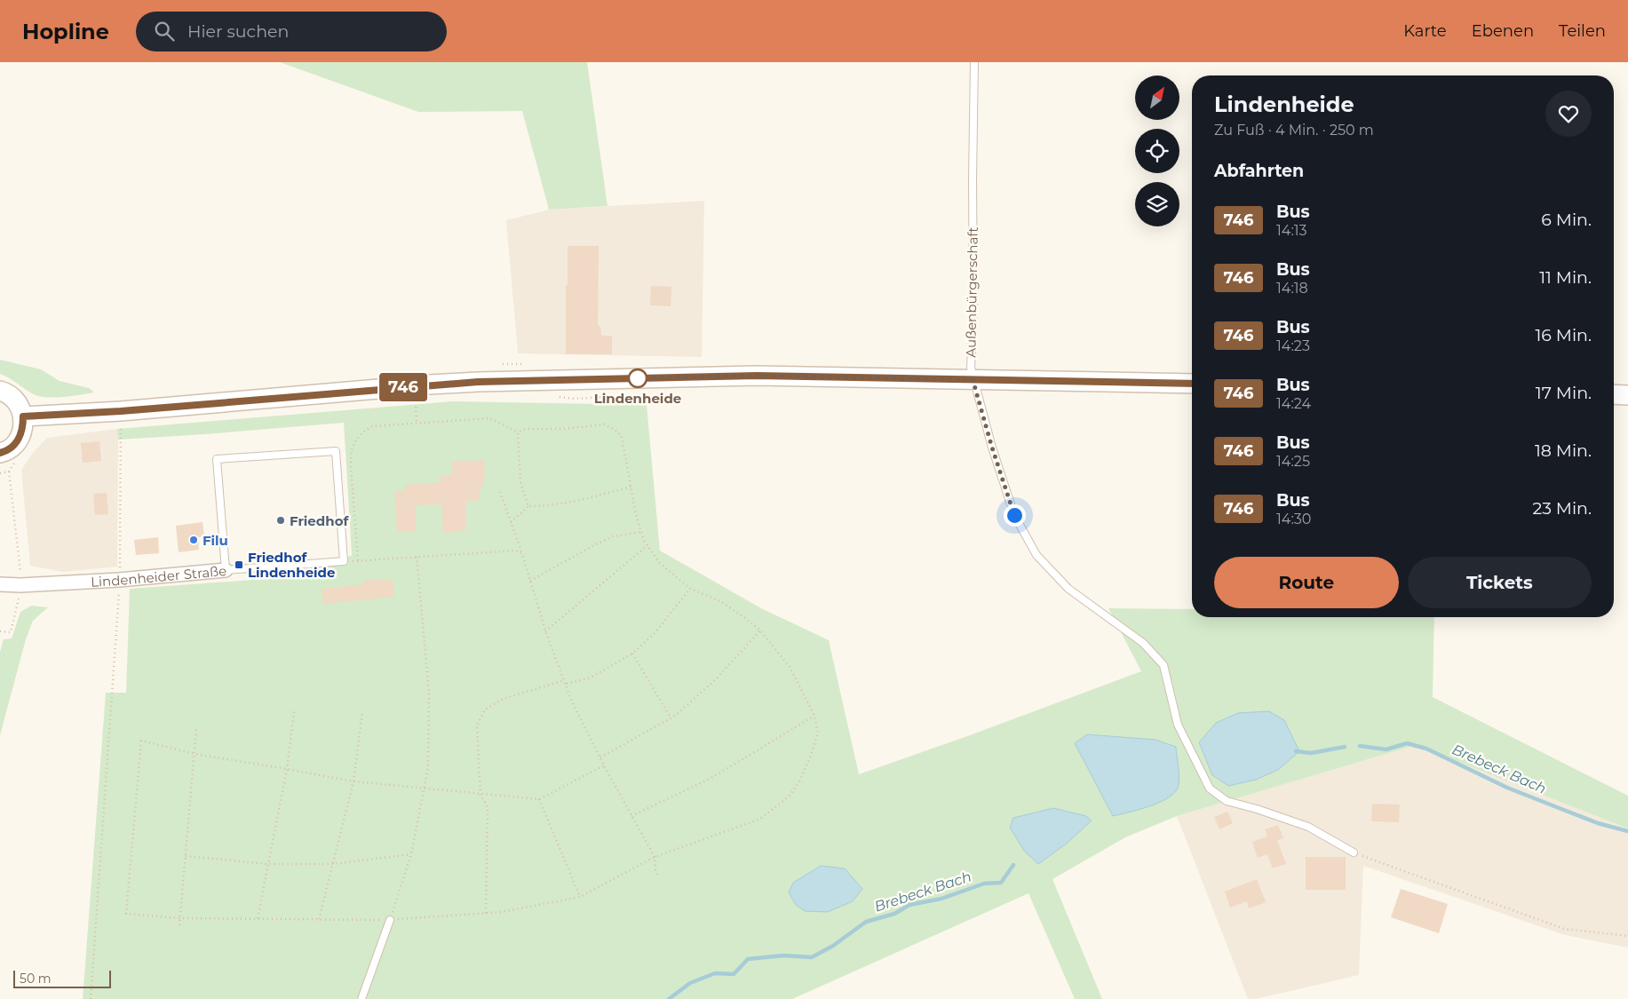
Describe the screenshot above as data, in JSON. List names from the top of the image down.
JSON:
{
  "streets": {
    "street": ["Lindenheider Straße"],
    "lane": ["Außenbürgerschaft"]
  },
  "water": ["Brebeck Bach"],
  "places": {
    "other": ["Lindenheide", "Friedhof", "Filu"],
    "transit": ["Friedhof Lindenheide"]
  },
  "lines": ["bus line 746"],
  "scale_bar": "50 m",
  "north": "top right",
  "page": {
    "header": "Hopline",
    "search": "Hier suchen",
    "nav": ["Karte", "Ebenen", "Teilen"],
    "on_map": "746",
    "heading": [
      ["Lindenheide", "Zu Fuß · 4 Min. · 250 m"],
      "Abfahrten"
    ],
    "list": [
      {
        "mark": "746",
        "name": "Bus",
        "note": "14:13",
        "value": "6 Min."
      },
      {
        "mark": "746",
        "name": "Bus",
        "note": "14:18",
        "value": "11 Min."
      },
      {
        "mark": "746",
        "name": "Bus",
        "note": "14:23",
        "value": "16 Min."
      },
      {
        "mark": "746",
        "name": "Bus",
        "note": "14:24",
        "value": "17 Min."
      },
      {
        "mark": "746",
        "name": "Bus",
        "note": "14:25",
        "value": "18 Min."
      },
      {
        "mark": "746",
        "name": "Bus",
        "note": "14:30",
        "value": "23 Min."
      }
    ],
    "buttons": ["Route", "Tickets"],
    "scale": "50 m"
  }
}
